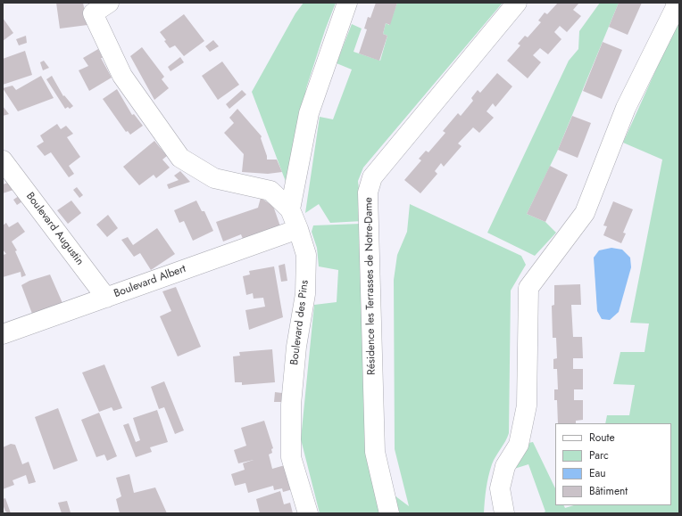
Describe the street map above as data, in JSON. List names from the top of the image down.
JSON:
{
  "streets": {
    "street": [
      "Boulevard Augustin",
      "Boulevard Albert",
      "Résidence les Terrasses de Notre-Dame",
      "Boulevard des Pins"
    ]
  },
  "crossings": [
    ["Boulevard Augustin", "Boulevard Albert"],
    ["Boulevard Albert", "Boulevard des Pins"]
  ],
  "legend": [
    "Route",
    "Parc",
    "Eau",
    "Bâtiment"
  ]
}
